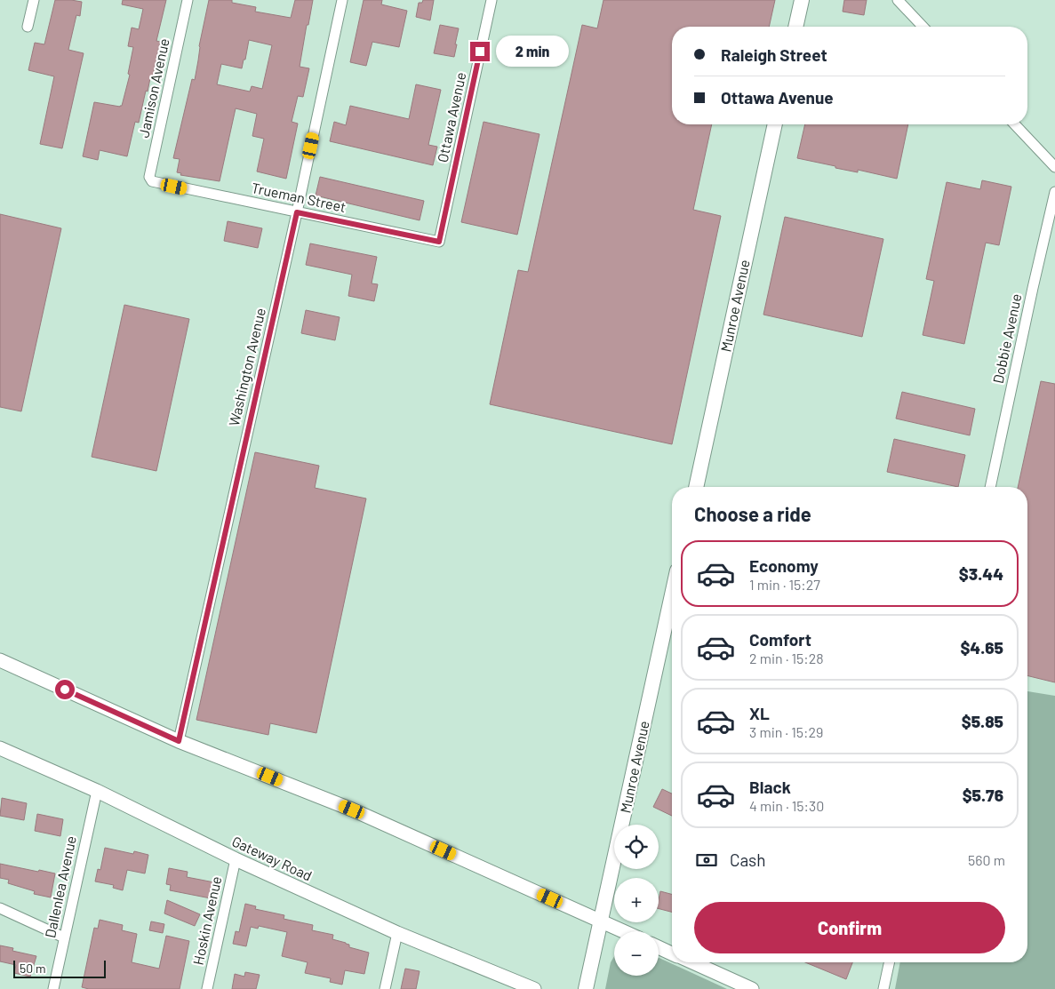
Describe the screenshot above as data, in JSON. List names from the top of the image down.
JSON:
{
  "streets": {
    "main road": ["Munroe Avenue"],
    "street": [
      "Jamison Avenue",
      "Ottawa Avenue",
      "Trueman Street",
      "Dobbie Avenue",
      "Washington Avenue",
      "Gateway Road",
      "Dallenlea Avenue",
      "Hoskin Avenue"
    ]
  },
  "crossings": [
    ["Jamison Avenue", "Trueman Street"],
    ["Ottawa Avenue", "Trueman Street"],
    ["Trueman Street", "Washington Avenue"],
    ["Gateway Road", "Dallenlea Avenue"],
    ["Gateway Road", "Hoskin Avenue"]
  ],
  "scale_bar": "50 m",
  "page": {
    "banner": ["Raleigh Street", "Ottawa Avenue"],
    "bubble": "2 min",
    "heading": "Choose a ride",
    "list": [
      {
        "name": "Economy",
        "note": "1 min · 15:27",
        "value": "$3.44"
      },
      {
        "name": "Comfort",
        "note": "2 min · 15:28",
        "value": "$4.65"
      },
      {
        "name": "XL",
        "note": "3 min · 15:29",
        "value": "$5.85"
      },
      {
        "name": "Black",
        "note": "4 min · 15:30",
        "value": "$5.76"
      }
    ],
    "map_buttons": ["+", "−"],
    "pay": ["Cash", "560 m"],
    "buttons": "Confirm",
    "scale": "50 m"
  }
}
